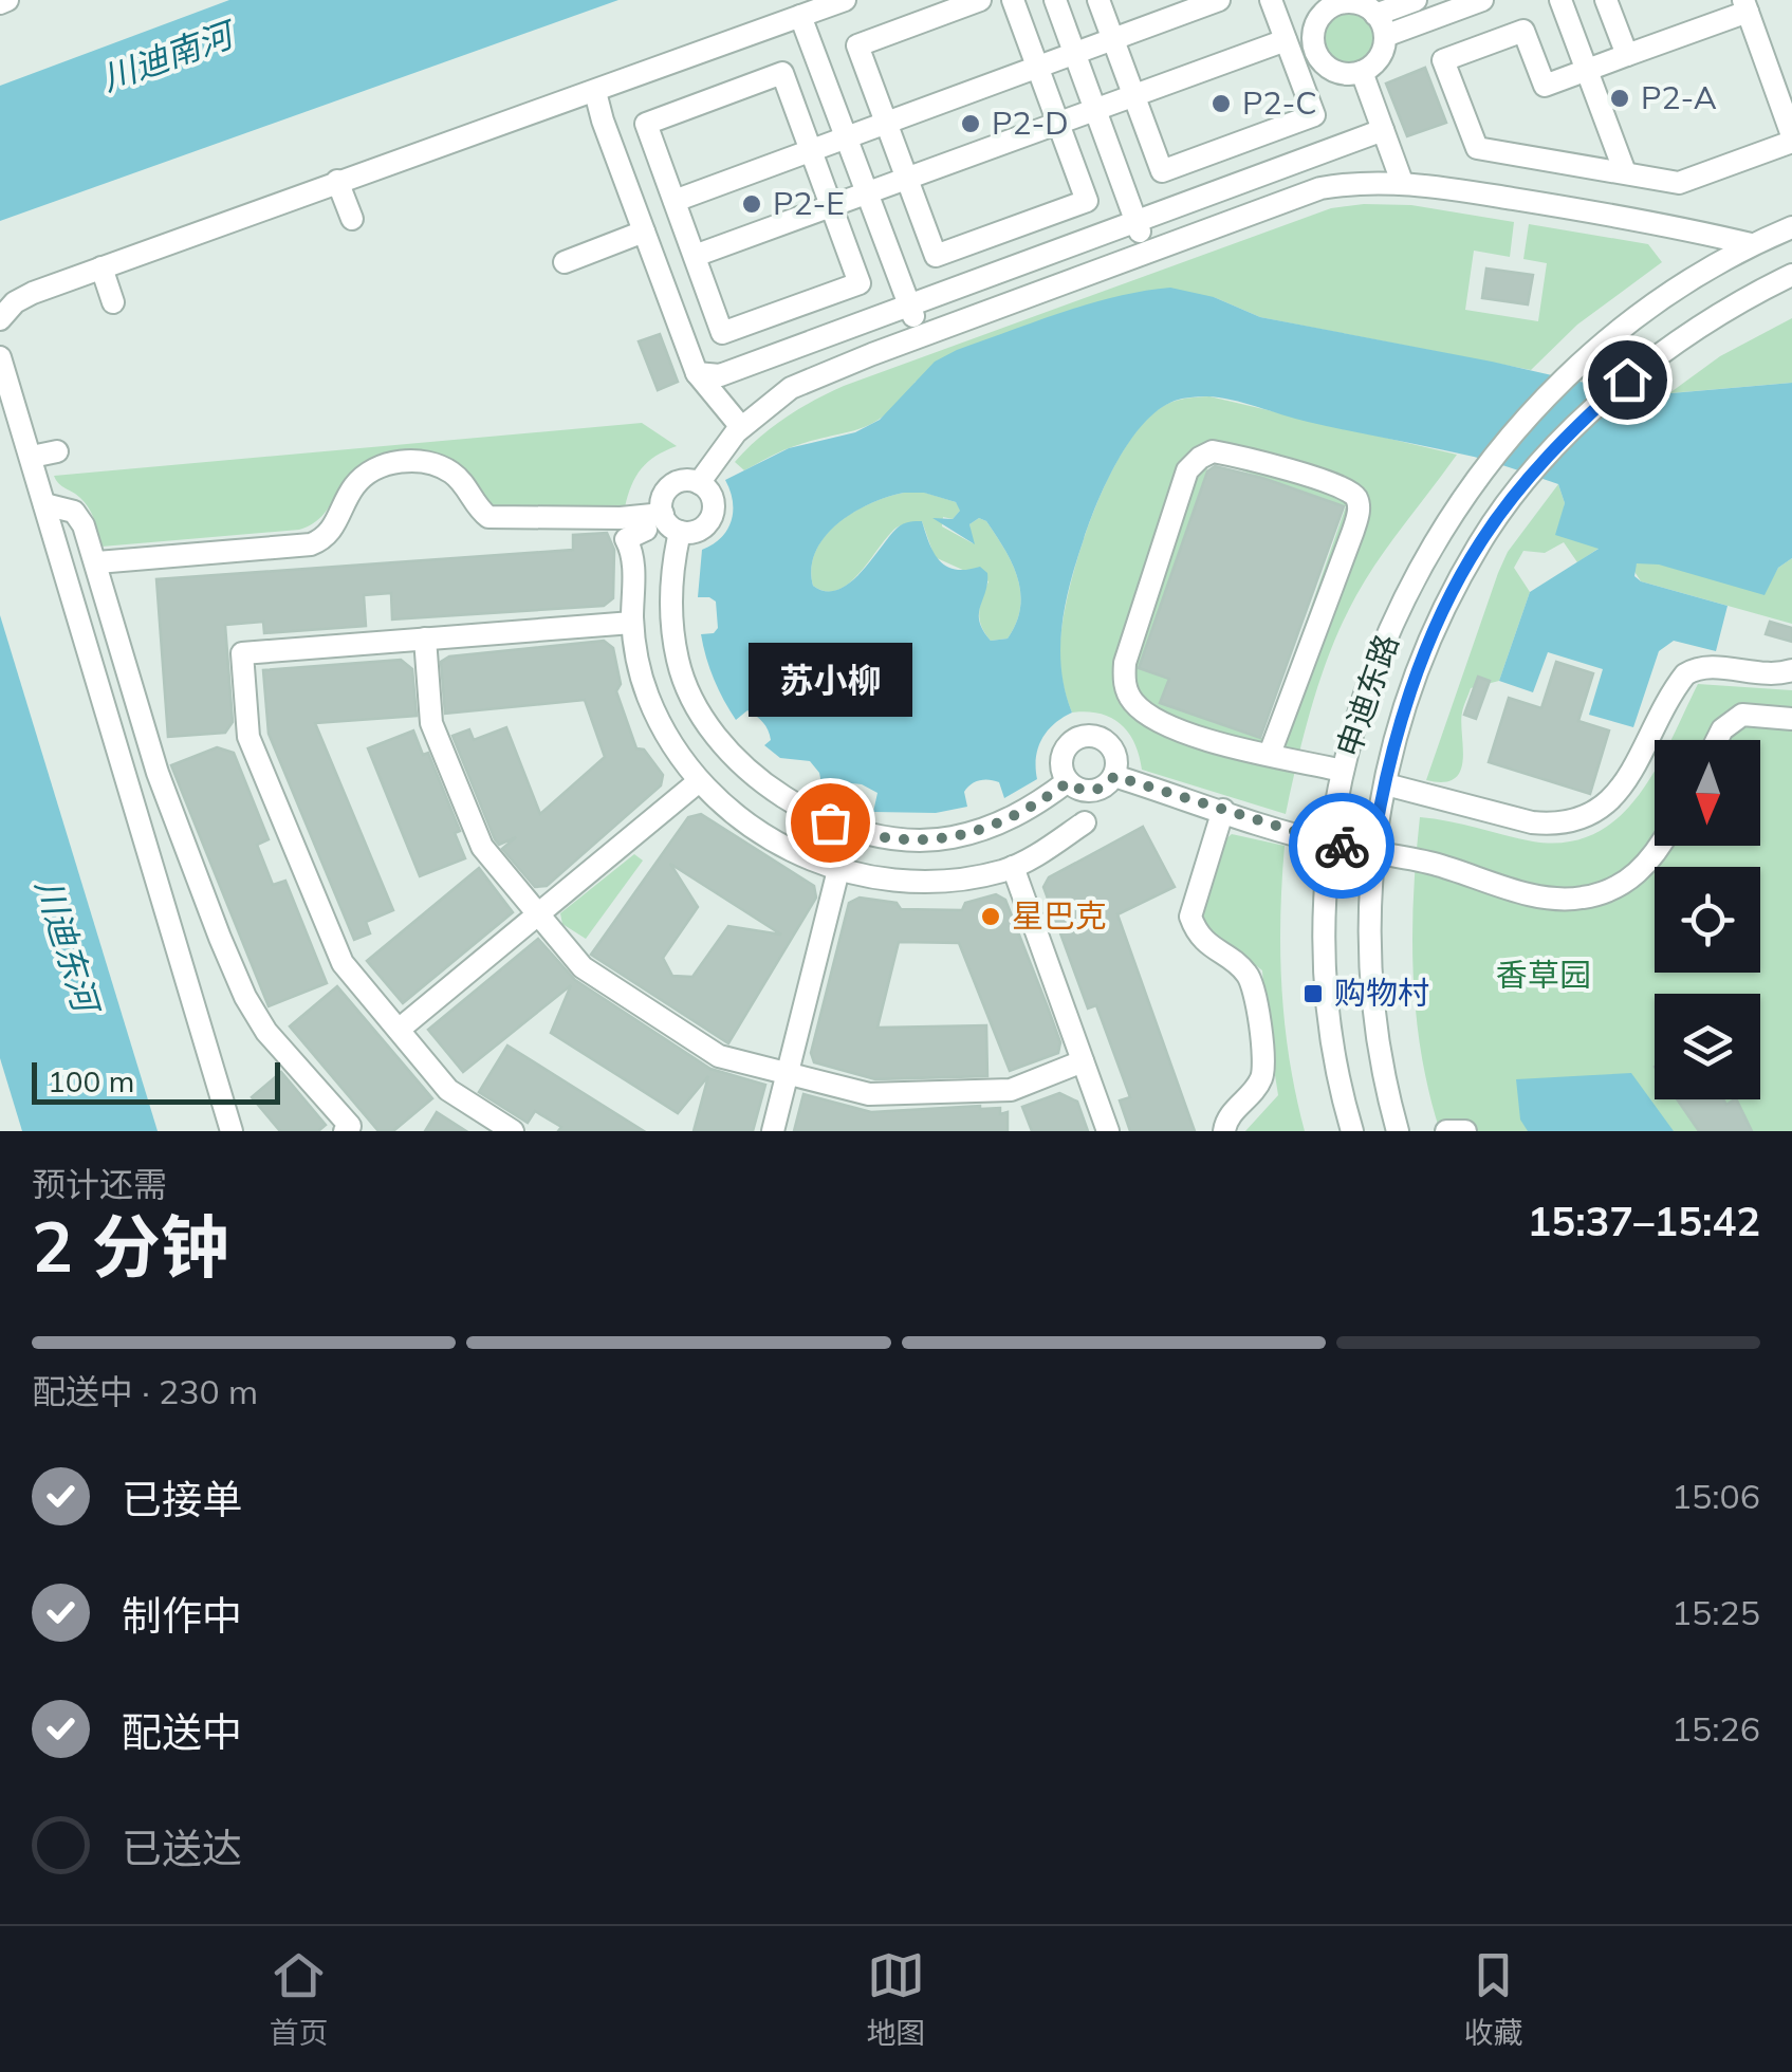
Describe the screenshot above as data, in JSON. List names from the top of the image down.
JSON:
{
  "streets": {
    "street": ["申迪东路"]
  },
  "water": ["川迪南河", "川迪东河"],
  "parks": ["香草园"],
  "places": {
    "other": [
      "P2-A",
      "P2-C",
      "P2-D",
      "P2-E",
      "苏小柳",
      "星巴克"
    ],
    "transit": ["购物村"]
  },
  "scale_bar": "100 m",
  "north": "bottom",
  "page": {
    "bubble": "苏小柳",
    "scale": "100 m",
    "heading": ["2 分钟", "预计还需", "15:37–15:42"],
    "bar": "配送中 · 230 m",
    "list": [
      ["已接单", "15:06"],
      ["制作中", "15:25"],
      ["配送中", "15:26"],
      "已送达"
    ],
    "tabs": ["首页", "地图", "收藏"]
  }
}
